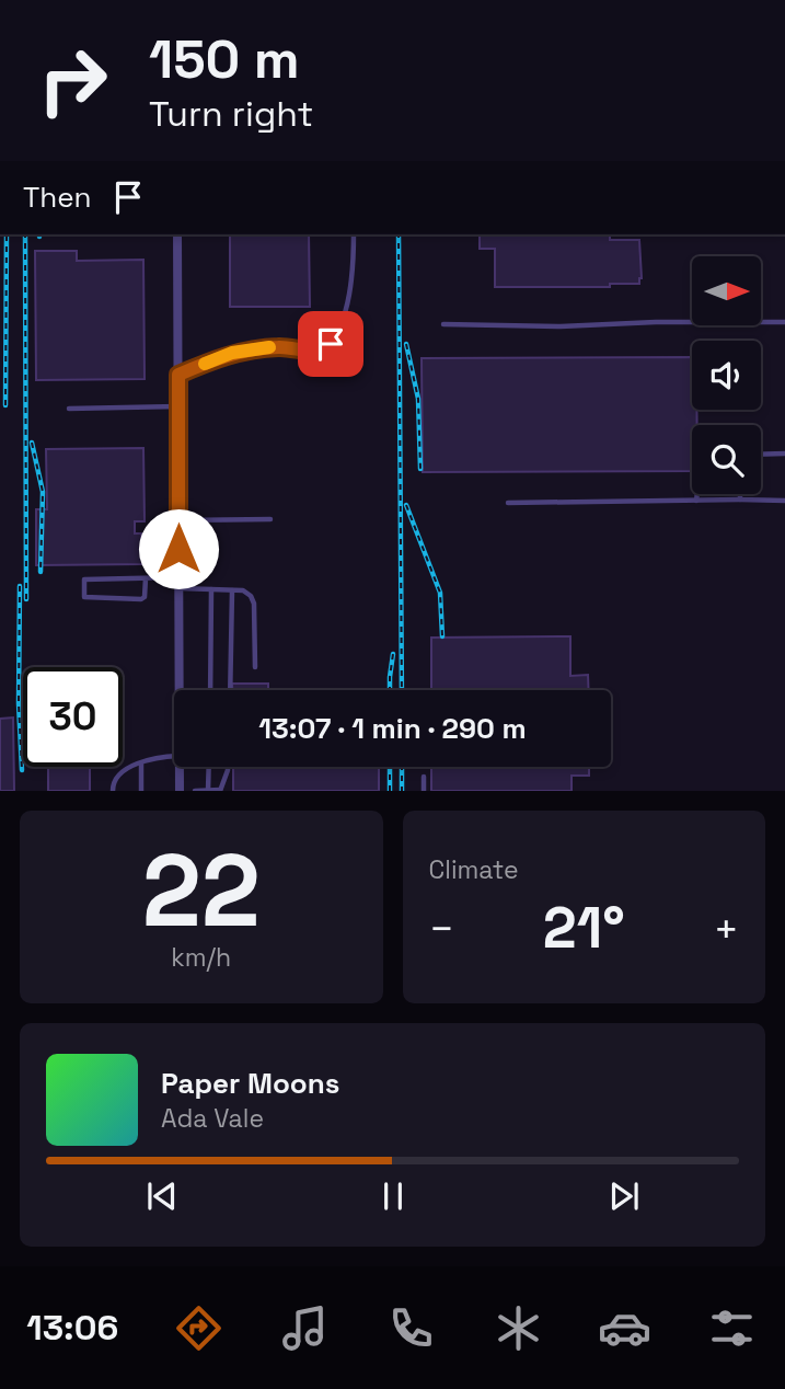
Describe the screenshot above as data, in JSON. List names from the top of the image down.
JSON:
{
  "north": "right",
  "page": {
    "turn": ["150 m", "Turn right"],
    "then": "Then",
    "limit": "30",
    "trip": "13:07 · 1 min · 290 m",
    "tile": [
      ["22", "km/h"],
      "Climate"
    ],
    "heat": ["−", "21°", "+"],
    "song": ["Paper Moons", "Ada Vale"],
    "tabs": "13:06"
  }
}
